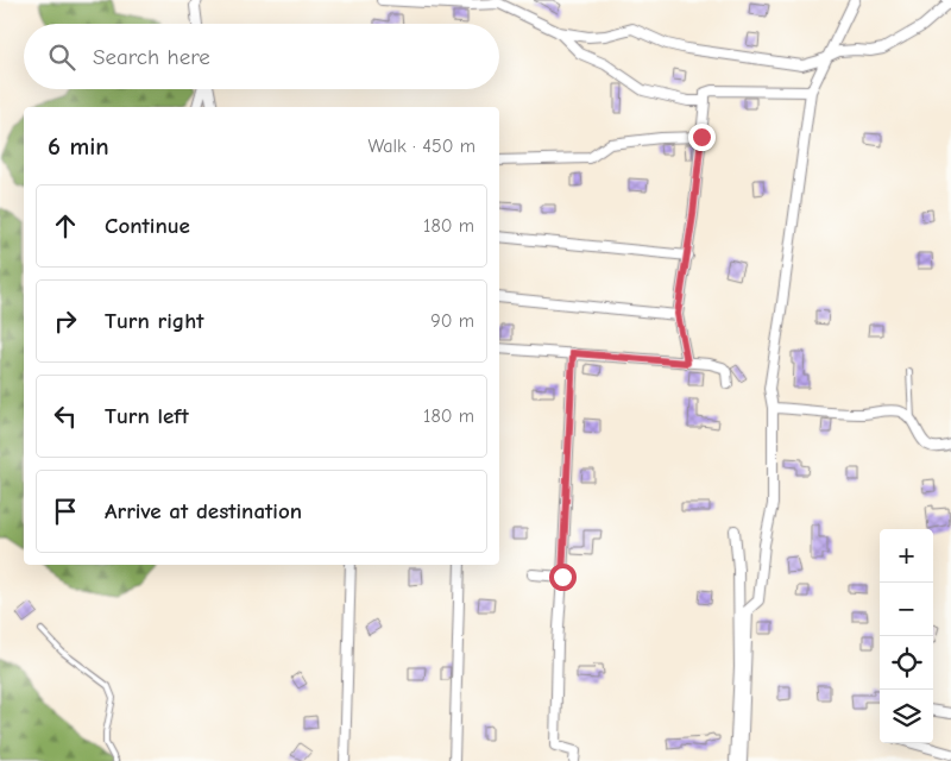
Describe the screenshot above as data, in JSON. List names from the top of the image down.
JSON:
{
  "page": {
    "search": "Search here",
    "heading": ["6 min", "Walk · 450 m"],
    "list": [
      ["Continue", "180 m"],
      ["Turn right", "90 m"],
      ["Turn left", "180 m"],
      "Arrive at destination"
    ],
    "map_buttons": ["+", "−"]
  }
}
